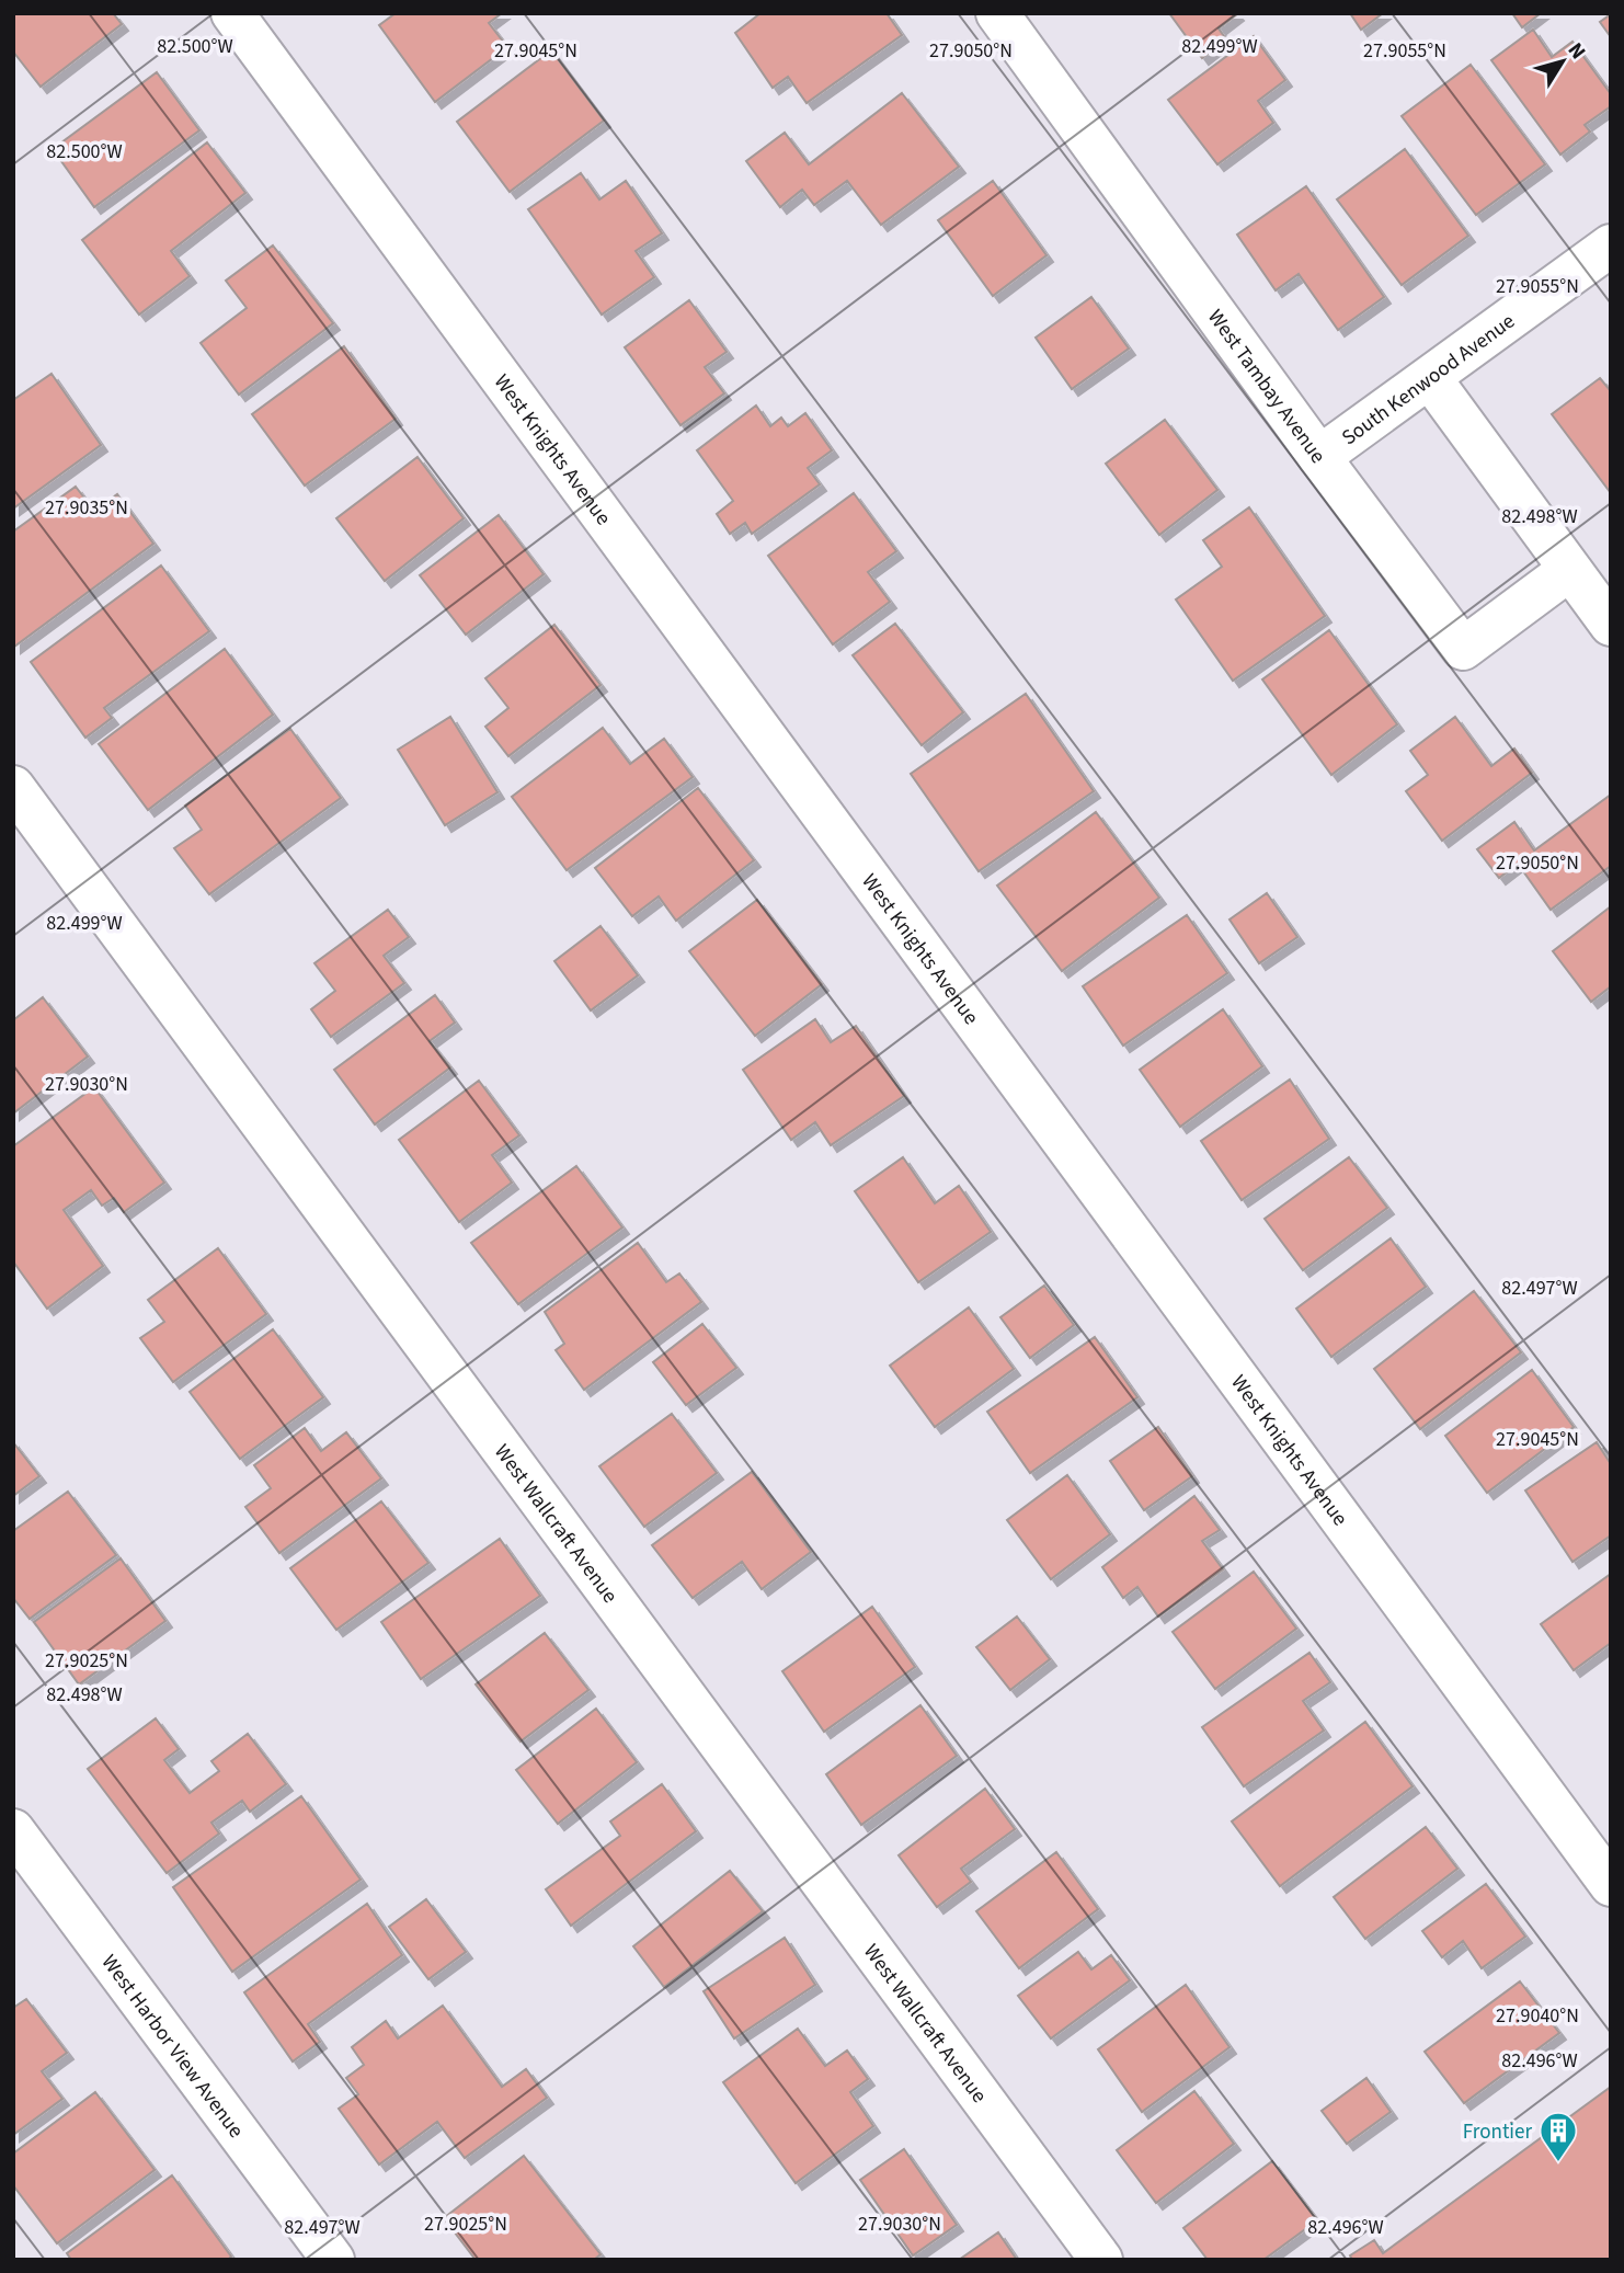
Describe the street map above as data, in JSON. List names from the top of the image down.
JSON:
{
  "streets": {
    "street": [
      "South Kenwood Avenue",
      "West Tambay Avenue",
      "West Knights Avenue",
      "West Wallcraft Avenue",
      "West Harbor View Avenue"
    ]
  },
  "crossings": [
    ["South Kenwood Avenue", "West Tambay Avenue"]
  ],
  "places": {
    "building": ["Frontier"]
  },
  "north": "top right",
  "coordinates": [
    "82.500°W",
    "82.499°W",
    "27.9045°N",
    "27.9050°N",
    "27.9055°N",
    "27.9035°N",
    "82.498°W",
    "27.9030°N",
    "82.497°W",
    "27.9025°N",
    "27.9040°N",
    "82.496°W"
  ]
}
